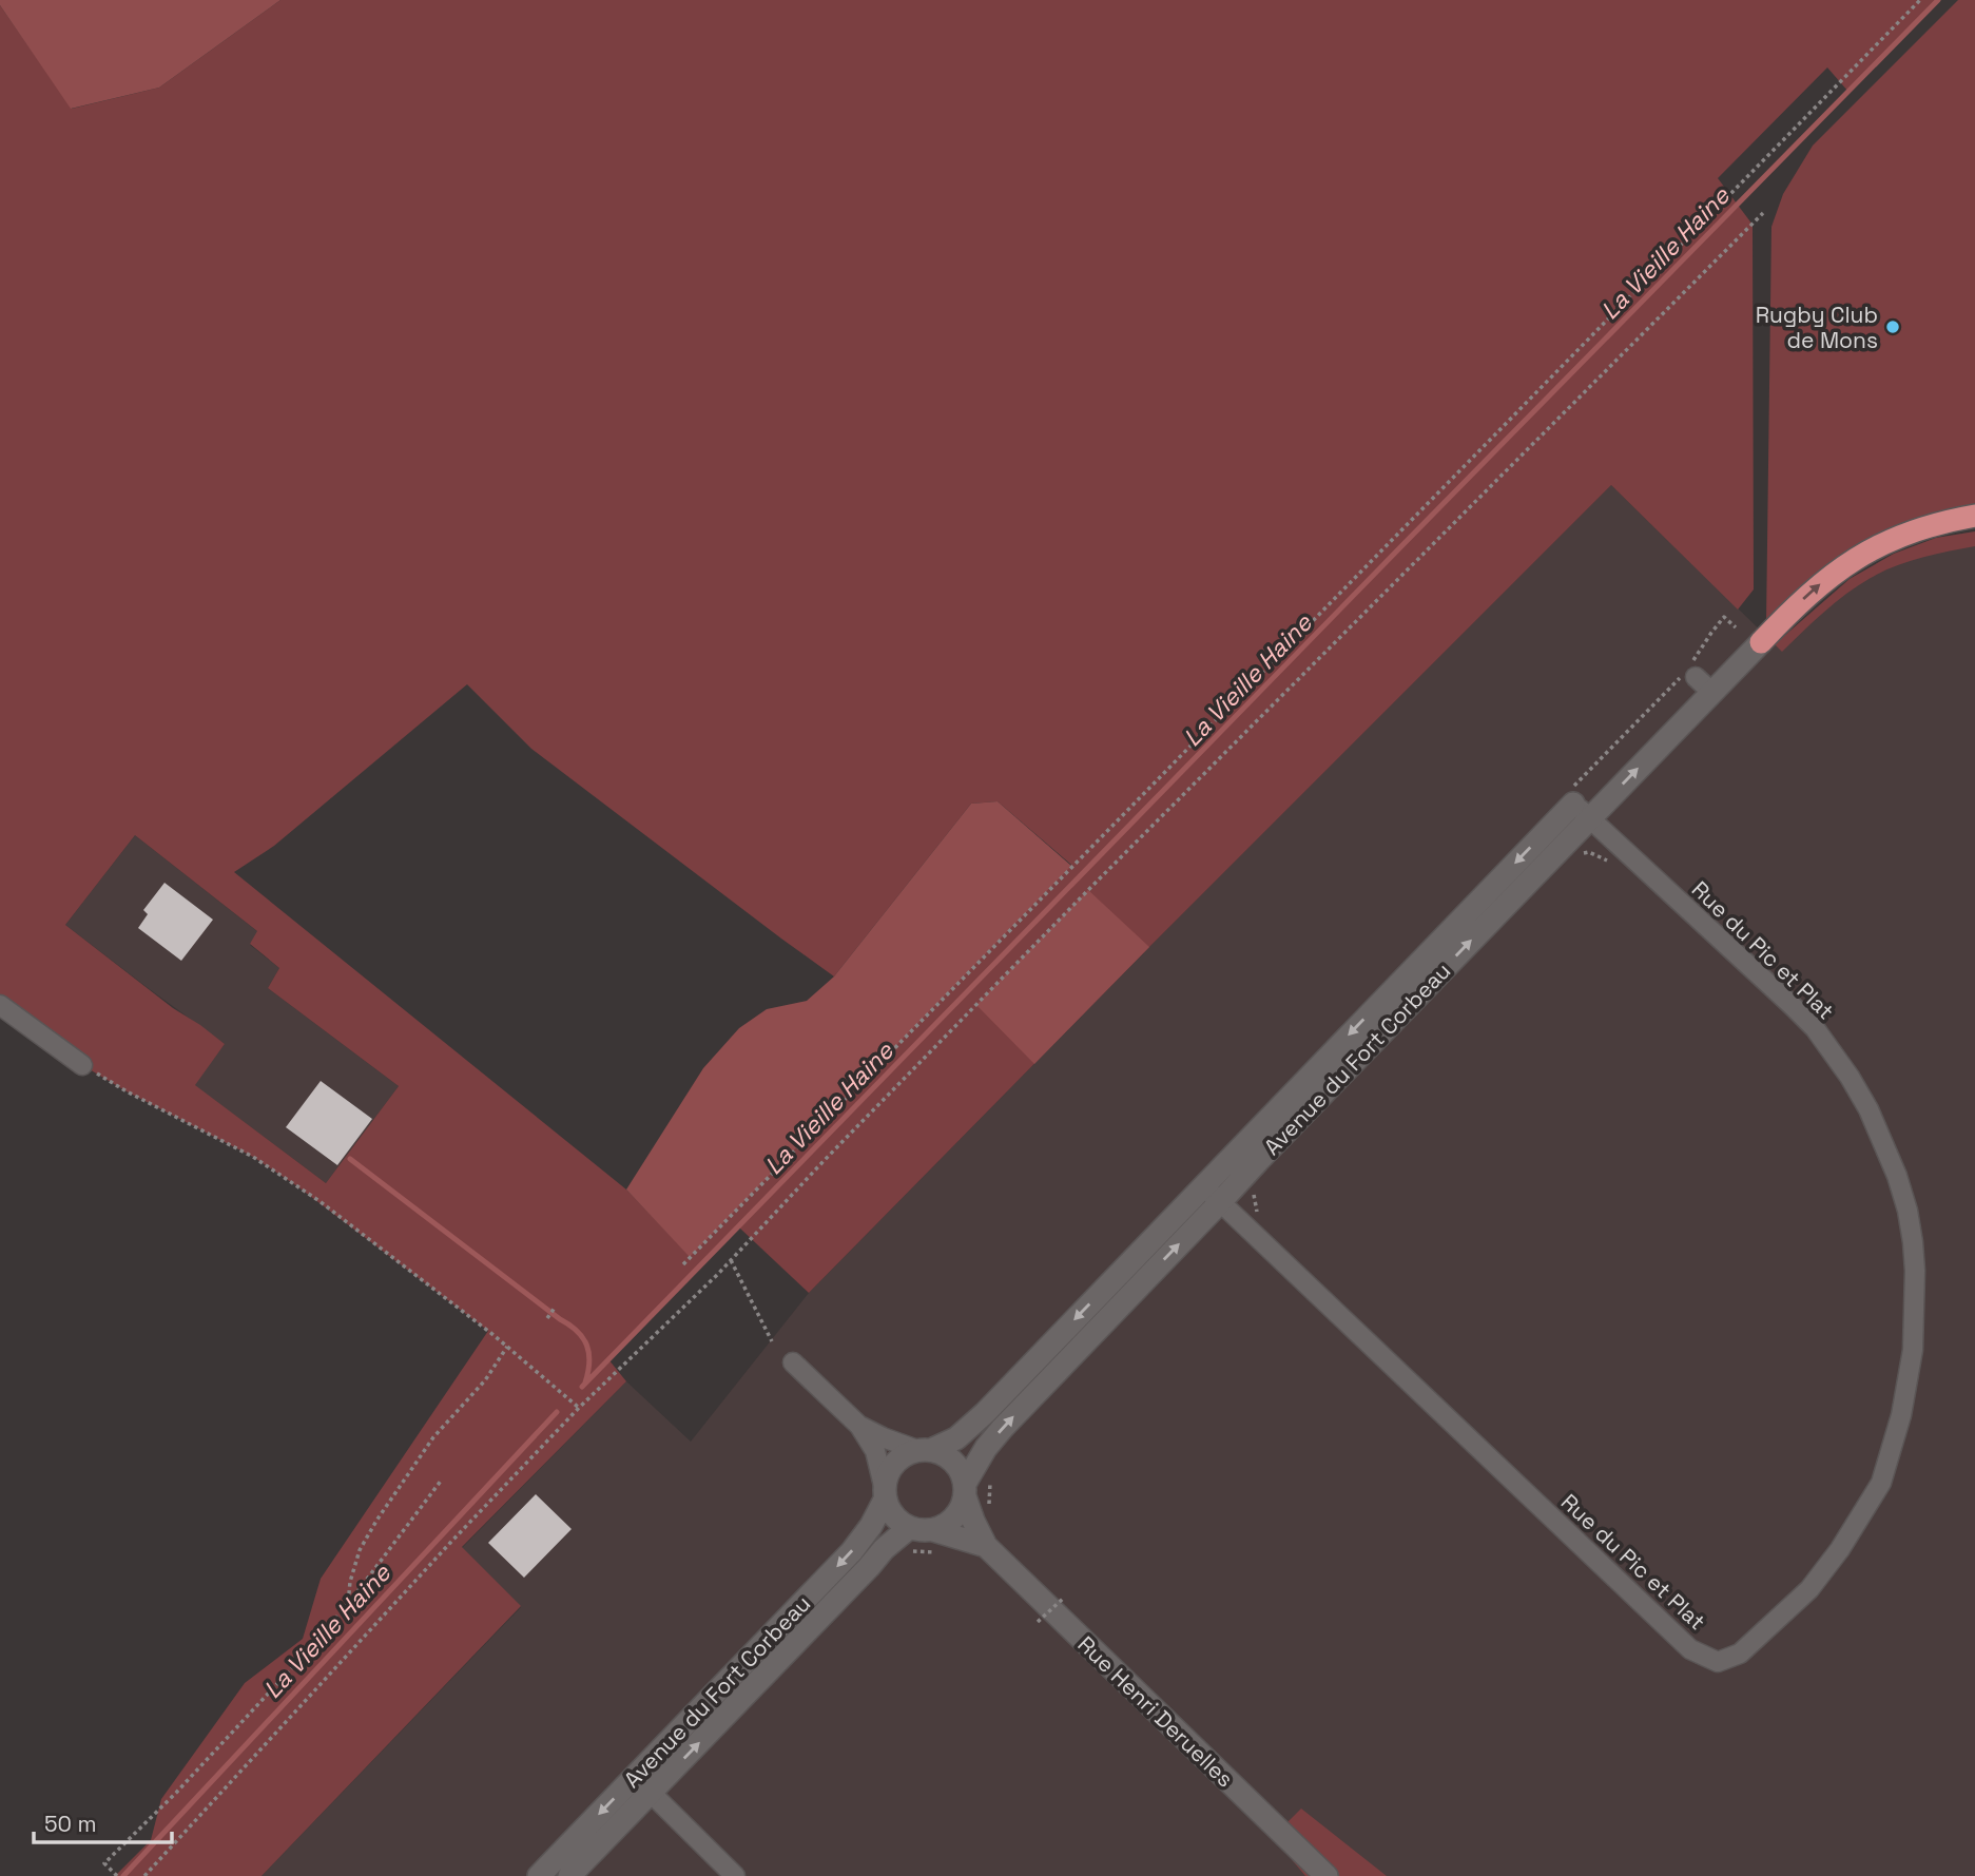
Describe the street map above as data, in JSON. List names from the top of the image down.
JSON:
{
  "streets": {
    "street": ["Rue du Pic et Plat", "Avenue du Fort Corbeau", "Rue Henri Deruelles"]
  },
  "crossings": [
    ["Rue du Pic et Plat", "Avenue du Fort Corbeau"],
    ["Avenue du Fort Corbeau", "Rue Henri Deruelles"]
  ],
  "water": ["La Vieille Haine"],
  "places": ["Rugby Club de Mons"],
  "scale_bar": "50 m"
}
